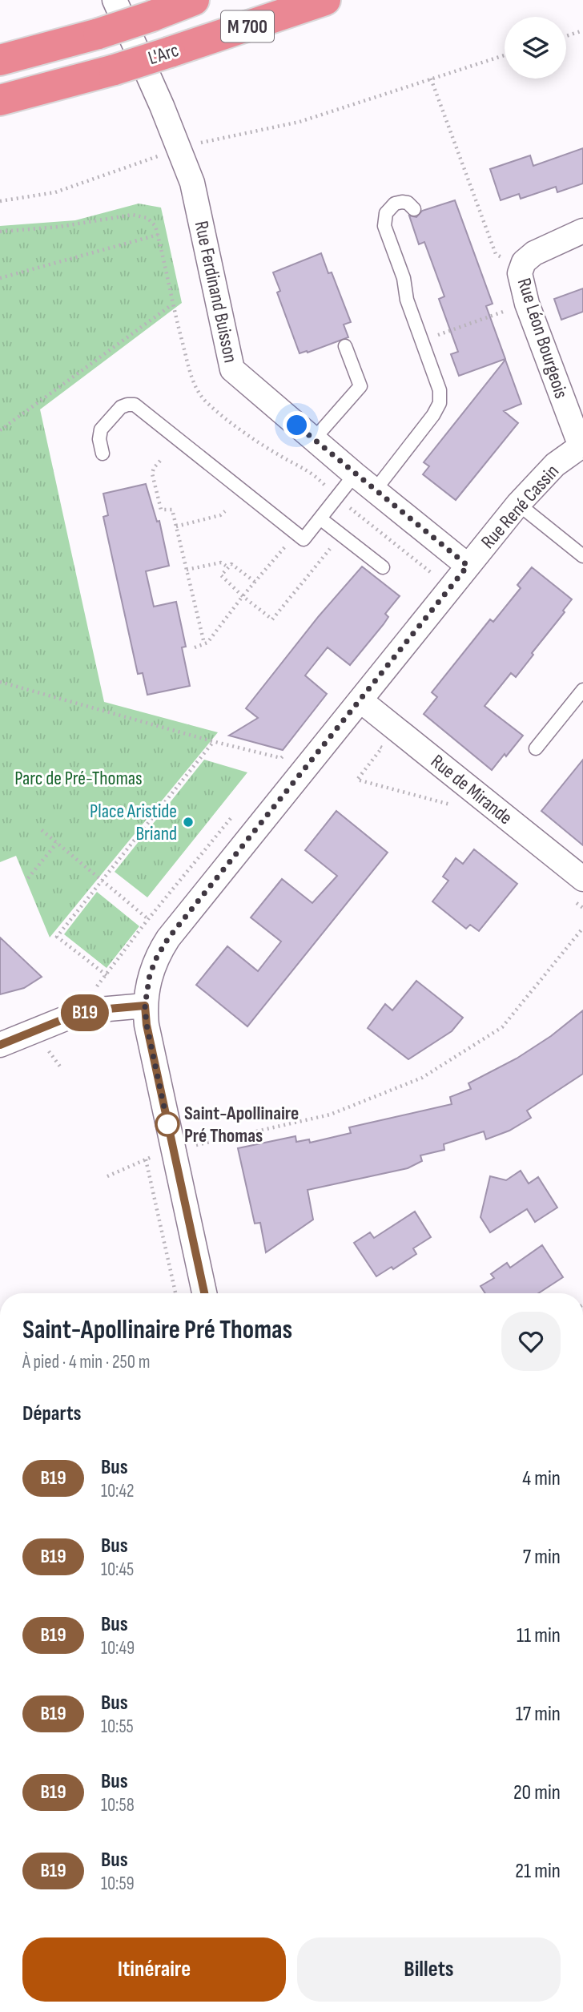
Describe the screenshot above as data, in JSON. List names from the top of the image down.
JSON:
{
  "streets": {
    "highway": ["M 700", "L'Arc"],
    "street": [
      "Rue Ferdinand Buisson",
      "Rue Léon Bourgeois",
      "Rue René Cassin",
      "Rue de Mirande"
    ]
  },
  "crossings": [
    ["Rue Ferdinand Buisson", "Rue René Cassin"],
    ["Rue Léon Bourgeois", "Rue René Cassin"],
    ["Rue René Cassin", "Rue de Mirande"]
  ],
  "parks": ["Parc de Pré-Thomas"],
  "places": ["Place Aristide Briand", "Saint-Apollinaire Pré Thomas"],
  "lines": ["bus line B19"],
  "page": {
    "on_map": "B19",
    "heading": [
      ["Saint-Apollinaire Pré Thomas", "À pied · 4 min · 250 m"],
      "Départs"
    ],
    "list": [
      {
        "mark": "B19",
        "name": "Bus",
        "note": "10:42",
        "value": "4 min"
      },
      {
        "mark": "B19",
        "name": "Bus",
        "note": "10:45",
        "value": "7 min"
      },
      {
        "mark": "B19",
        "name": "Bus",
        "note": "10:49",
        "value": "11 min"
      },
      {
        "mark": "B19",
        "name": "Bus",
        "note": "10:55",
        "value": "17 min"
      },
      {
        "mark": "B19",
        "name": "Bus",
        "note": "10:58",
        "value": "20 min"
      },
      {
        "mark": "B19",
        "name": "Bus",
        "note": "10:59",
        "value": "21 min"
      }
    ],
    "buttons": ["Itinéraire", "Billets"]
  }
}
